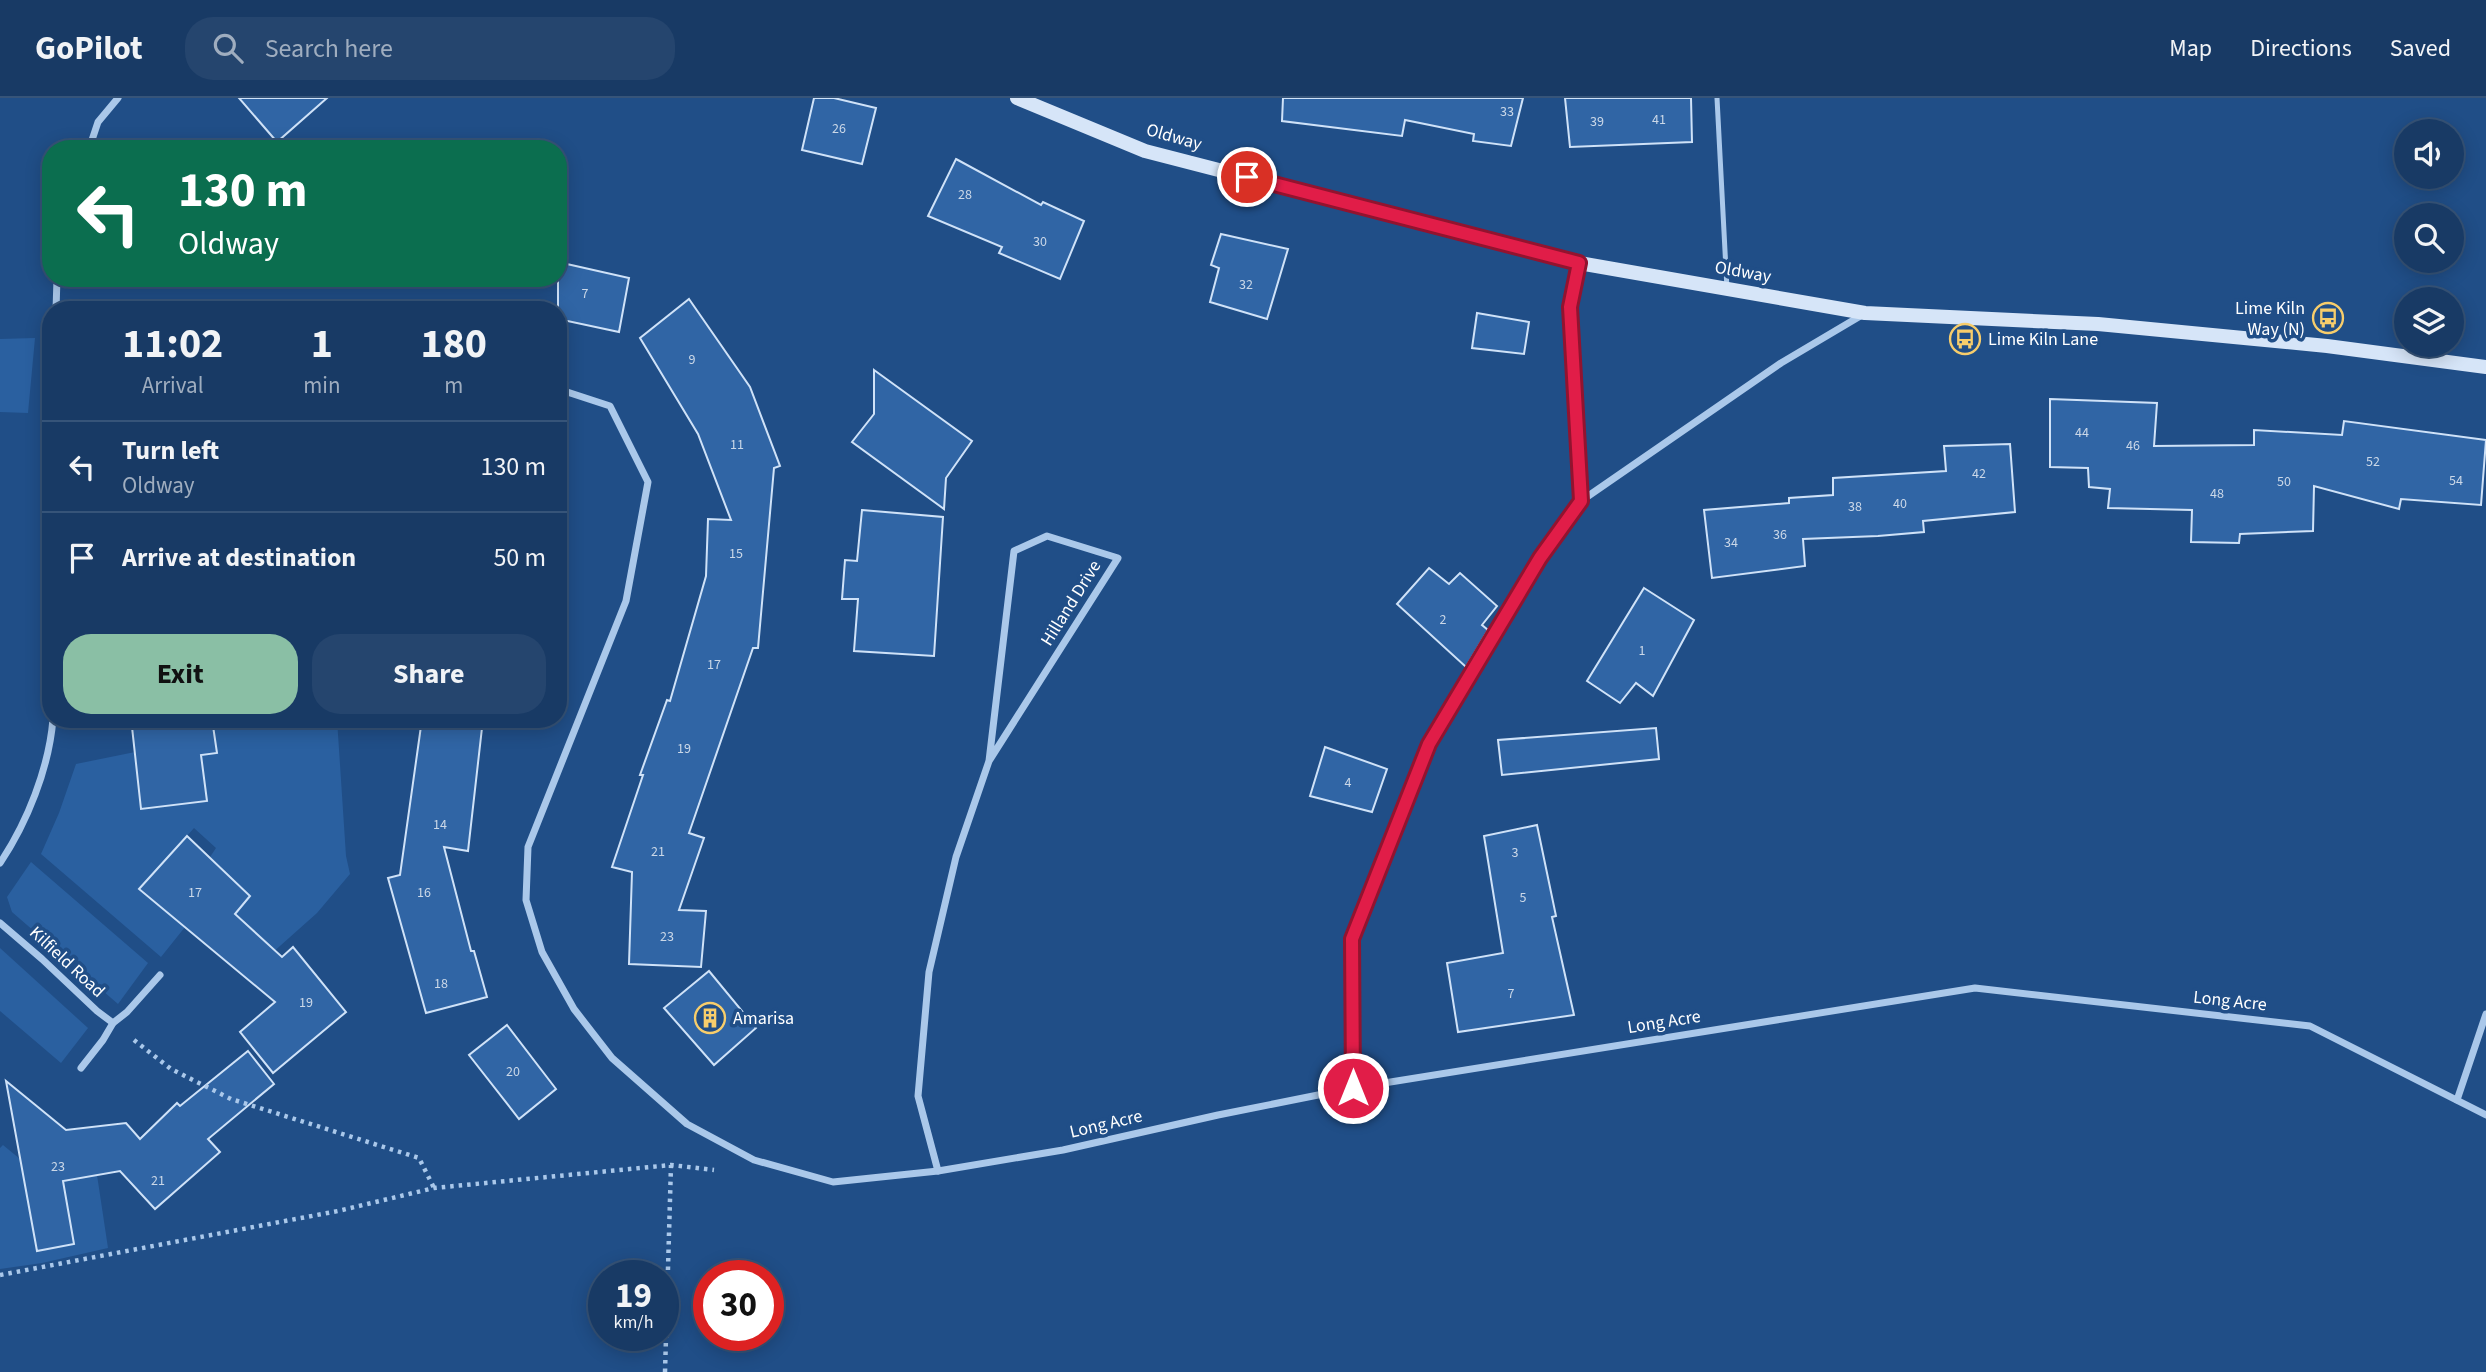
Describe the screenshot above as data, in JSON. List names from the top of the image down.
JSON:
{
  "streets": {
    "street": [
      "Oldway",
      "Hilland Drive",
      "Kilfield Road",
      "Long Acre"
    ]
  },
  "crossings": [
    ["Hilland Drive", "Long Acre"]
  ],
  "places": {
    "bus stop": ["Lime Kiln Way (N)", "Lime Kiln Lane"],
    "building": ["Amarisa"]
  },
  "house_numbers": [
    "33",
    "41",
    "39",
    "26",
    "28",
    "30",
    "32",
    "7",
    "9",
    "44",
    "11",
    "46",
    "52",
    "42",
    "54",
    "50",
    "48",
    "40",
    "38",
    "36",
    "34",
    "15",
    "2",
    "1",
    "17",
    "19",
    "4",
    "14",
    "21",
    "3",
    "17",
    "16",
    "5",
    "23",
    "18",
    "7",
    "19",
    "20",
    "23",
    "21"
  ],
  "page": {
    "header": "GoPilot",
    "search": "Search here",
    "nav": ["Map", "Directions", "Saved"],
    "turn": ["130 m", "Oldway"],
    "eta": [
      "11:02",
      "Arrival",
      "1",
      "min",
      "180",
      "m"
    ],
    "list": [
      {
        "name": "Turn left",
        "note": "Oldway",
        "value": "130 m"
      },
      {
        "name": "Arrive at destination",
        "value": "50 m"
      }
    ],
    "buttons": ["Exit", "Share"],
    "speed": "19 km/h",
    "limit": "30"
  }
}
